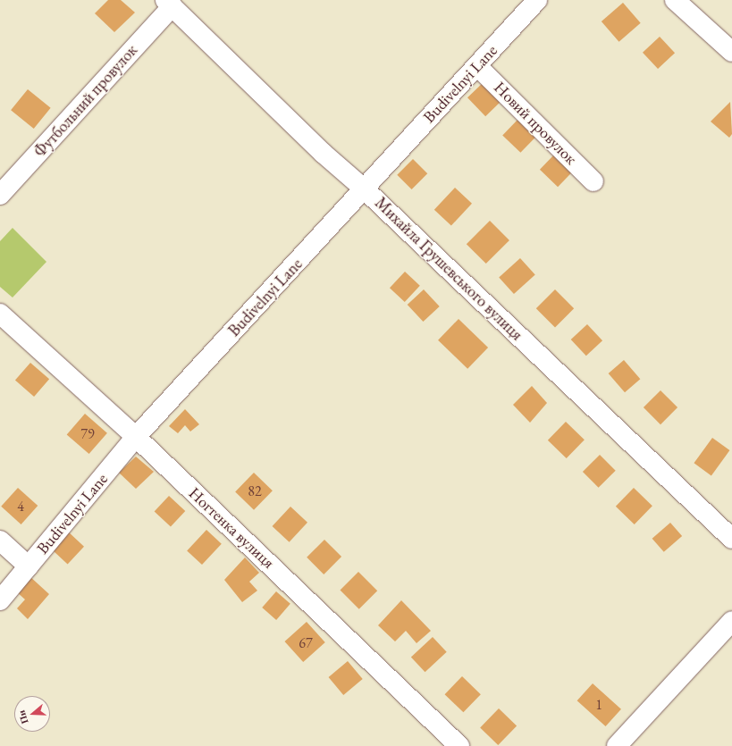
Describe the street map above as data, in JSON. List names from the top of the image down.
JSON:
{
  "streets": {
    "street": [
      "Budivelnyi Lane",
      "Футбольний провулок",
      "Новий провулок",
      "Михайла Грушевського вулиця",
      "Ногтенка вулиця"
    ]
  },
  "crossings": [
    ["Budivelnyi Lane", "Новий провулок"],
    ["Budivelnyi Lane", "Михайла Грушевського вулиця"],
    ["Budivelnyi Lane", "Ногтенка вулиця"],
    ["Футбольний провулок", "Михайла Грушевського вулиця"]
  ],
  "house_numbers": [
    "79",
    "82",
    "4",
    "67",
    "1"
  ],
  "north": "left"
}
